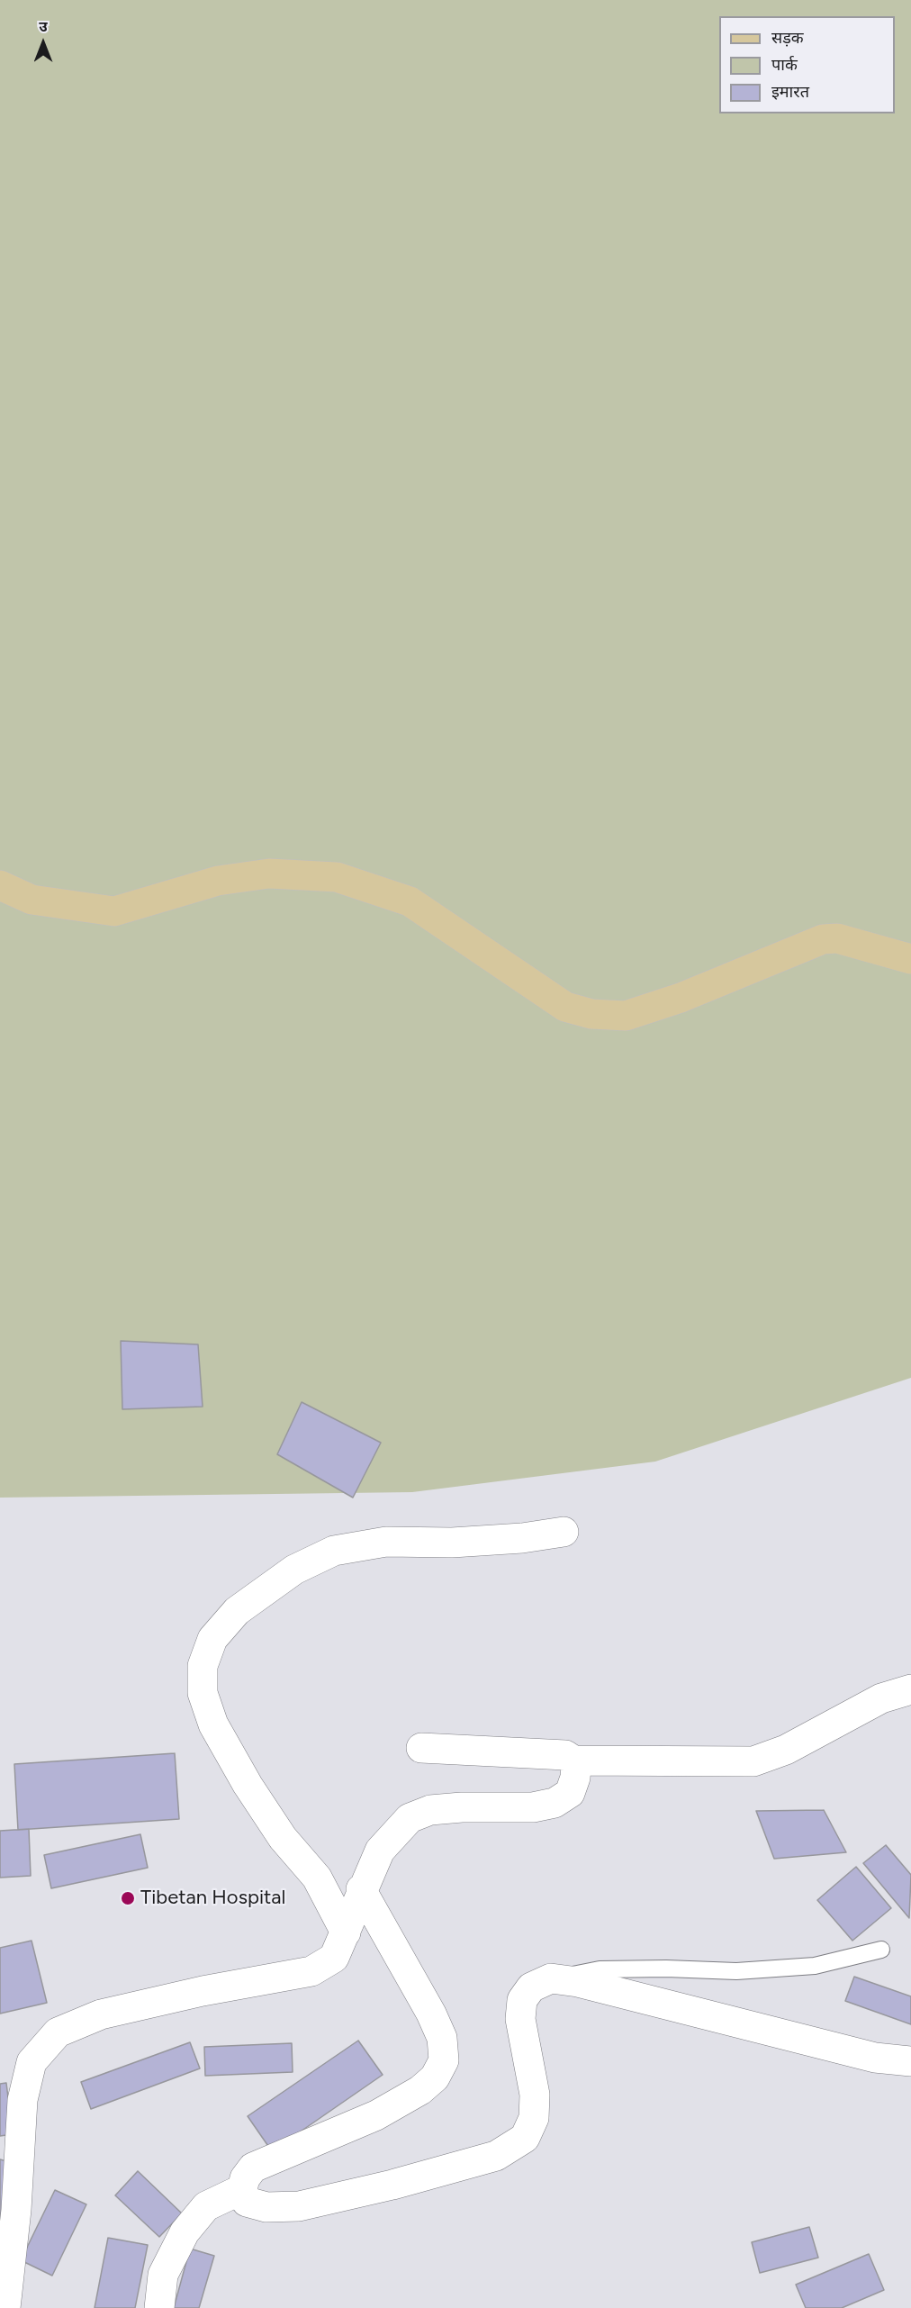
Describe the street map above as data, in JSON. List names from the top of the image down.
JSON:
{
  "places": ["Tibetan Hospital"],
  "legend": ["सड़क", "पार्क", "इमारत"],
  "north": "top"
}
